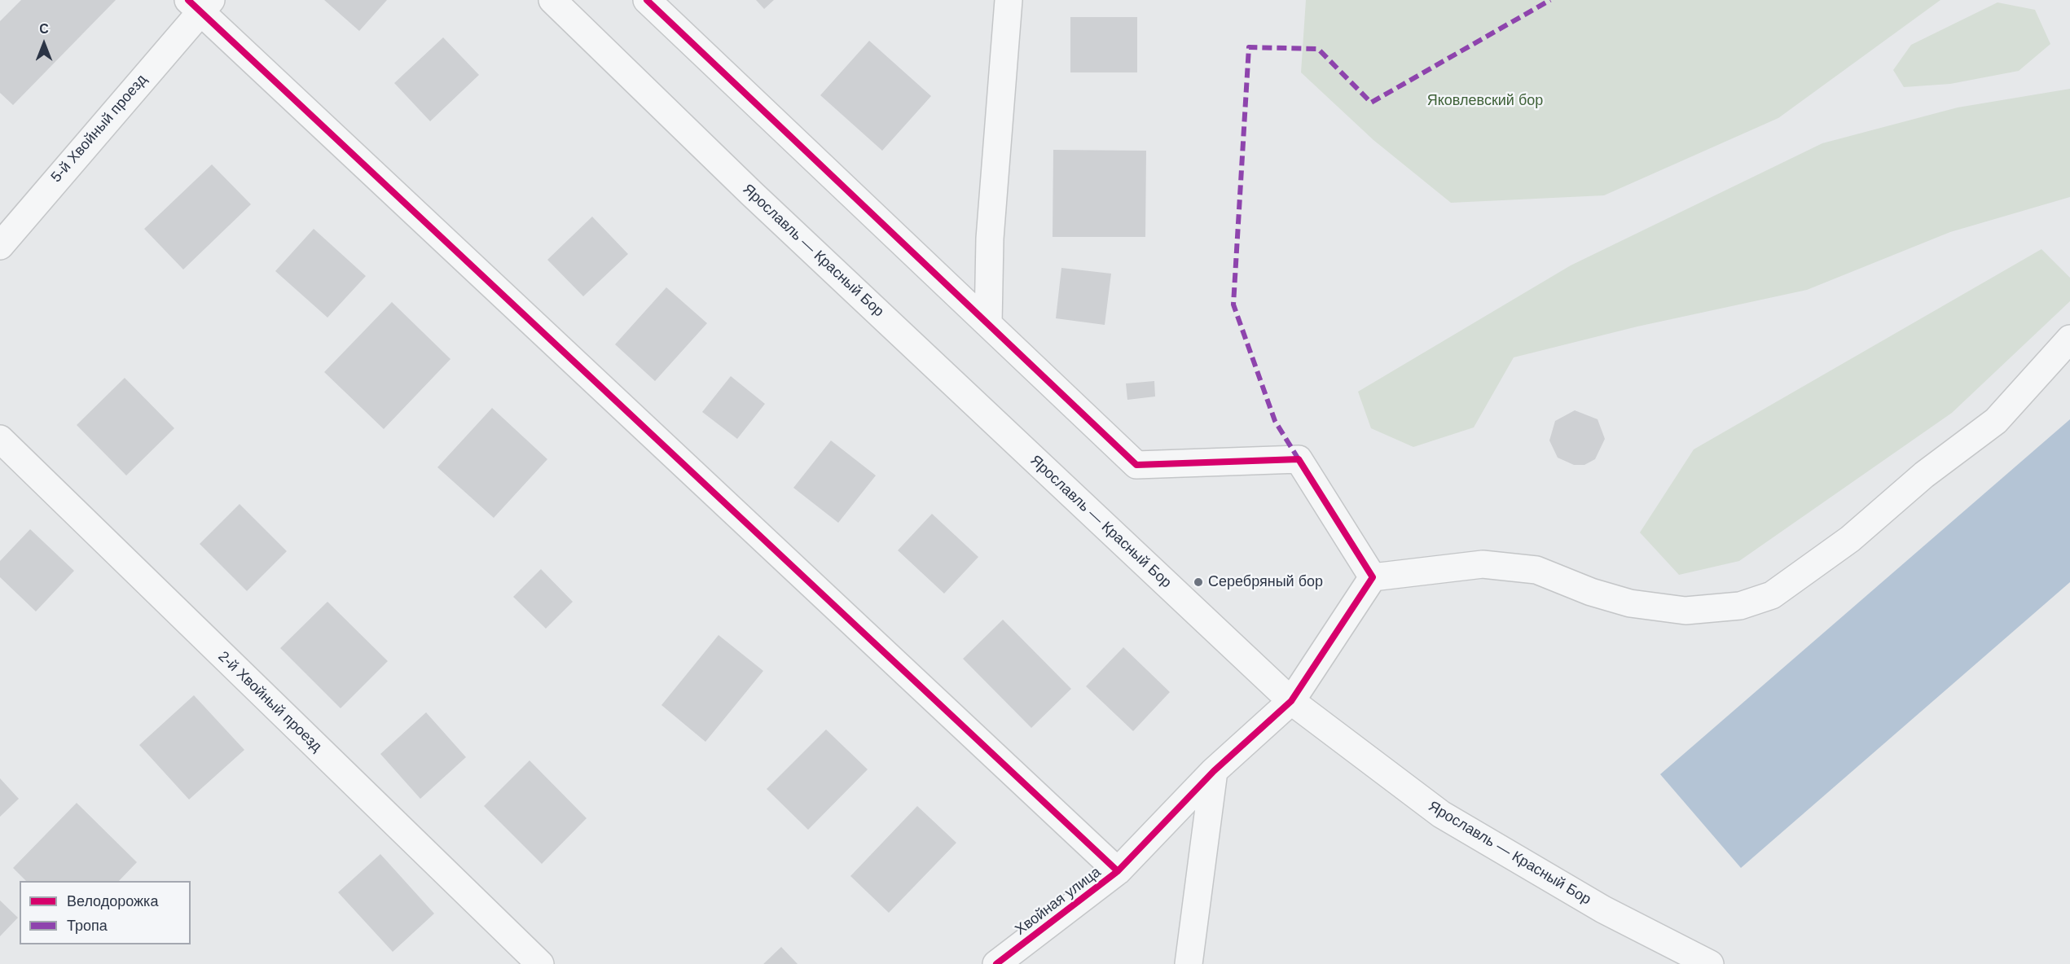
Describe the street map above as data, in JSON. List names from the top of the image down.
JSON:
{
  "streets": {
    "street": [
      "5-й Хвойный проезд",
      "Ярославль — Красный Бор",
      "2-й Хвойный проезд",
      "Хвойная улица"
    ]
  },
  "crossings": [
    ["Ярославль — Красный Бор", "Хвойная улица"]
  ],
  "parks": ["Яковлевский бор"],
  "places": ["Серебряный бор"],
  "legend": ["Велодорожка", "Тропа"],
  "north": "top"
}
